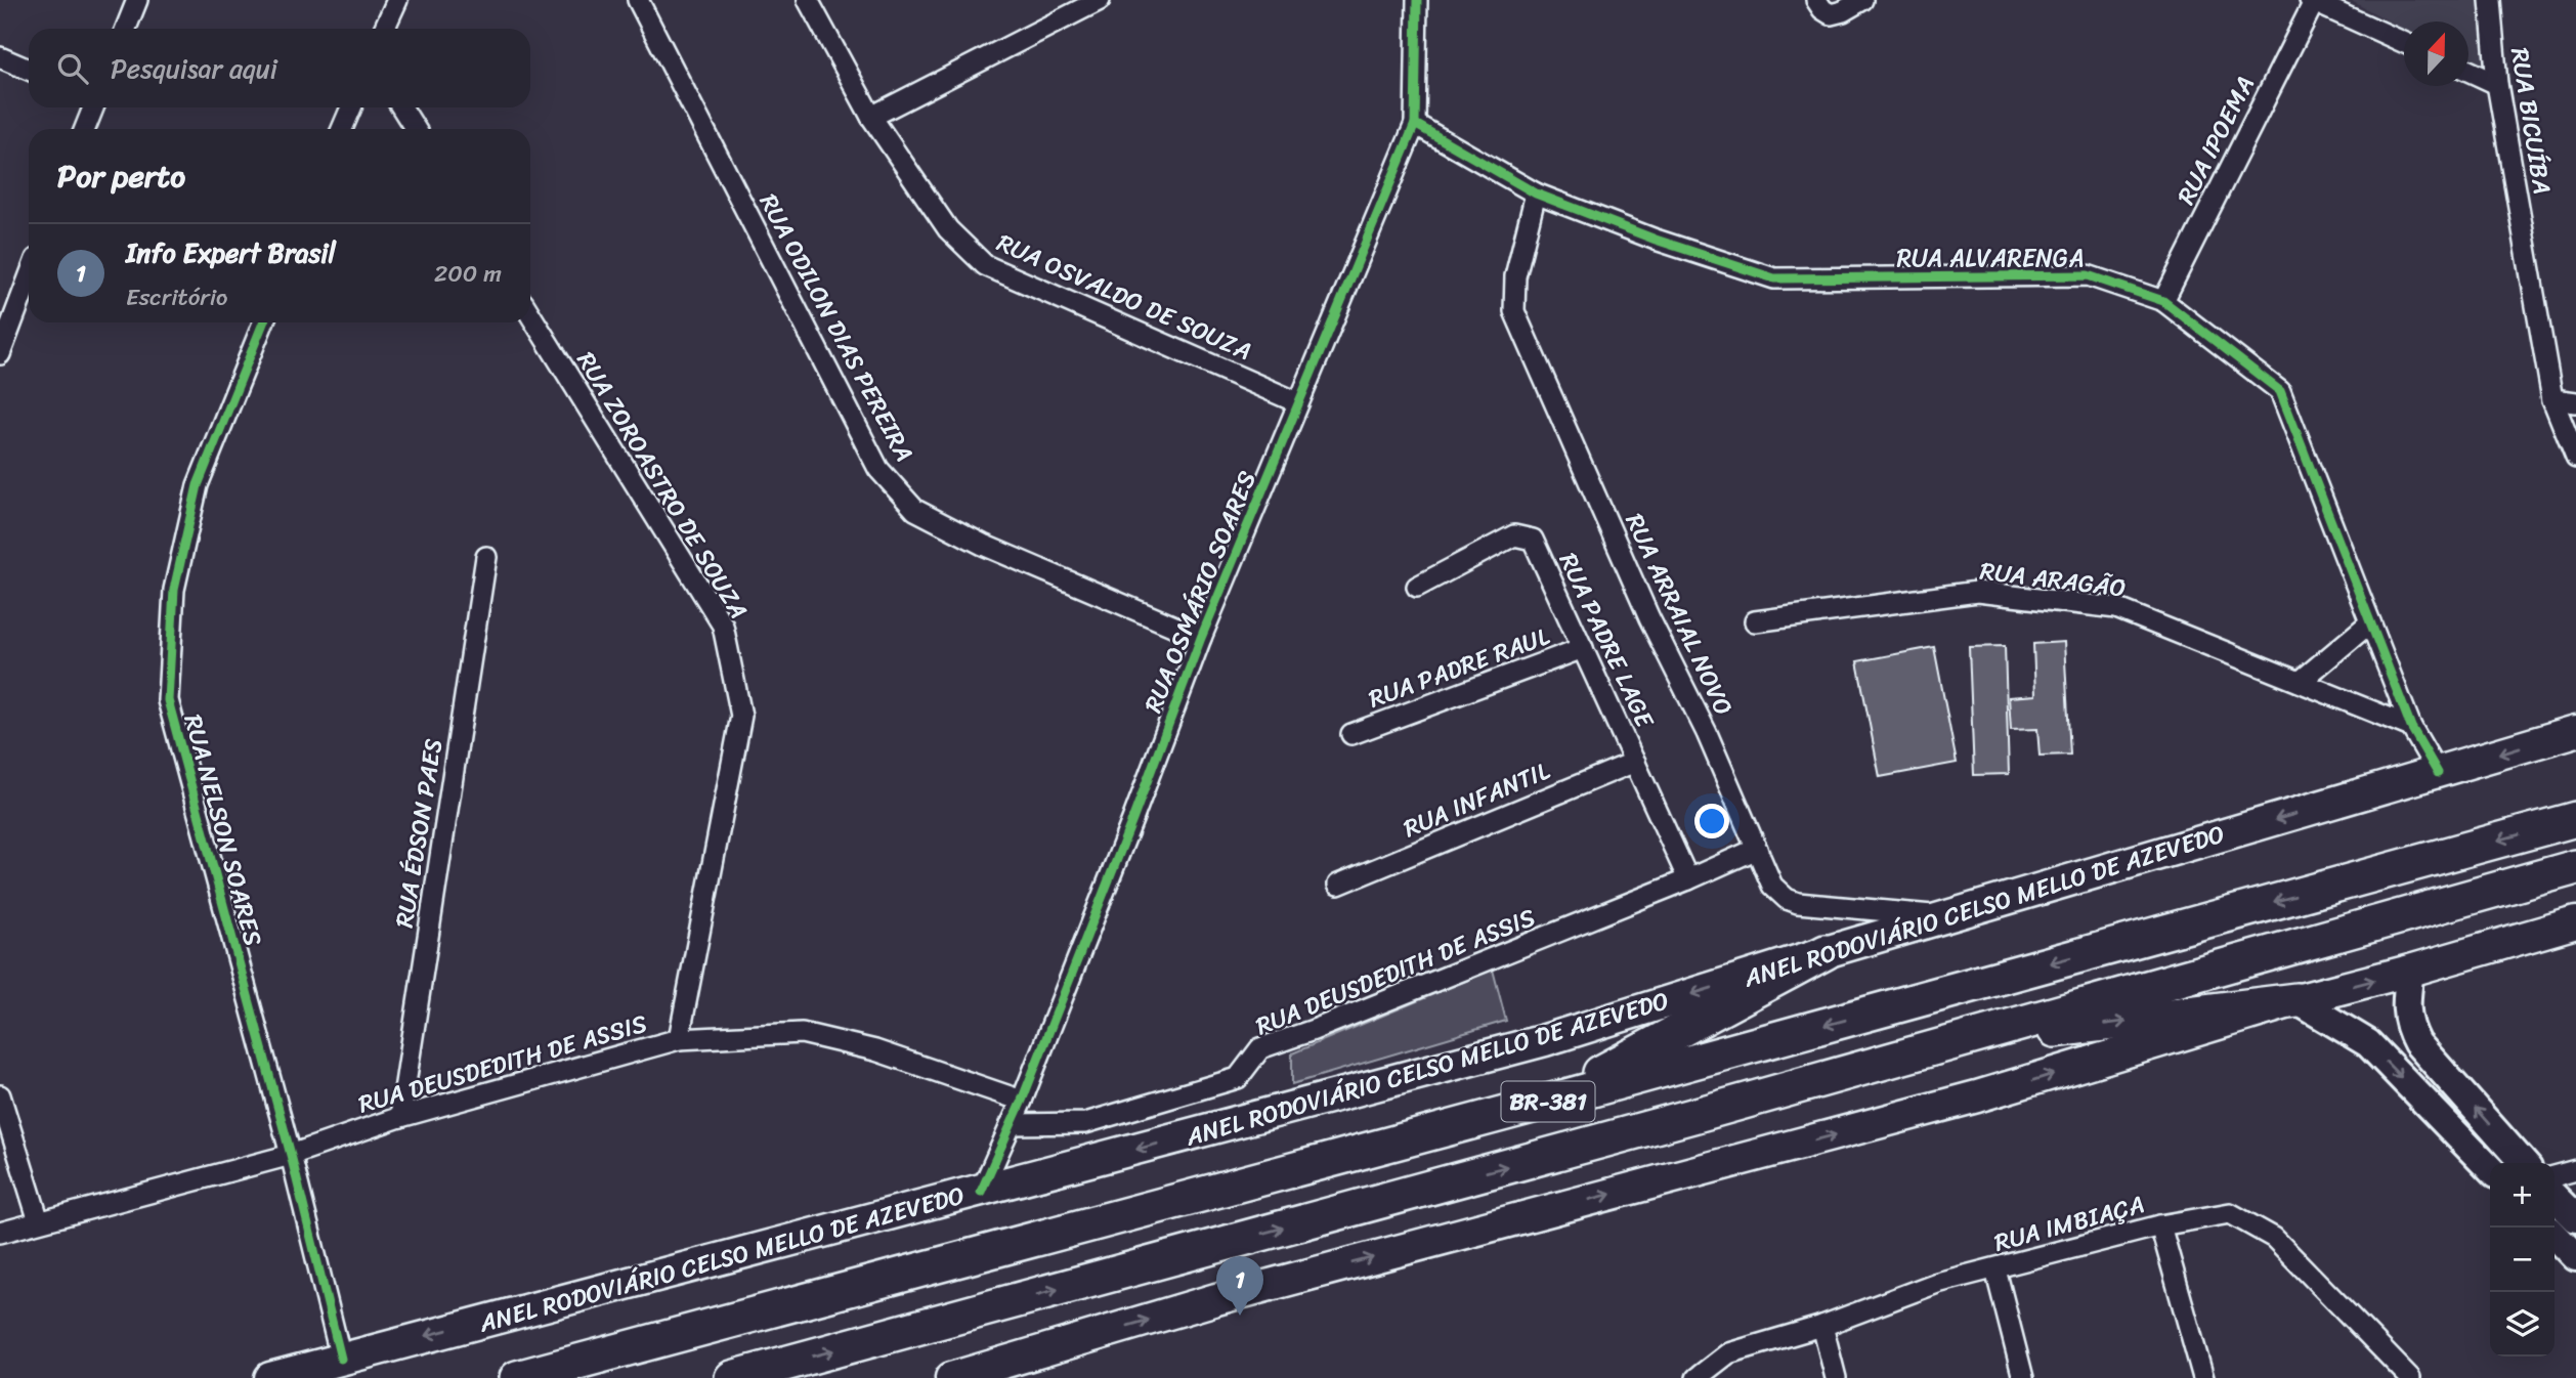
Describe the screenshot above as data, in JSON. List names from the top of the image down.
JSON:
{
  "streets": {
    "highway": ["BR-381"],
    "main road": ["ANEL RODOVIÁRIO CELSO MELLO DE AZEVEDO"],
    "street": [
      "RUA BICUÍBA",
      "RUA IPOEMA",
      "RUA ALVARENGA",
      "RUA OSVALDO DE SOUZA",
      "RUA ODILON DIAS PEREIRA",
      "RUA ZOROASTRO DE SOUZA",
      "RUA ARAGÃO",
      "RUA OSMÁRIO SOARES",
      "RUA ARRAIAL NOVO",
      "RUA PADRE LAGE",
      "RUA PADRE RAUL",
      "RUA INFANTIL",
      "RUA NELSON SOARES",
      "RUA ÉDSON PAES",
      "RUA DEUSDEDITH DE ASSIS",
      "RUA IMBIAÇA"
    ]
  },
  "crossings": [
    ["RUA IPOEMA", "RUA ALVARENGA"],
    ["RUA ALVARENGA", "RUA ARAGÃO"],
    ["RUA ALVARENGA", "RUA OSMÁRIO SOARES"],
    ["RUA ALVARENGA", "RUA ARRAIAL NOVO"],
    ["RUA ALVARENGA", "ANEL RODOVIÁRIO CELSO MELLO DE AZEVEDO"],
    ["RUA OSVALDO DE SOUZA", "RUA OSMÁRIO SOARES"],
    ["RUA ODILON DIAS PEREIRA", "RUA OSMÁRIO SOARES"],
    ["RUA ZOROASTRO DE SOUZA", "RUA DEUSDEDITH DE ASSIS"],
    ["RUA OSMÁRIO SOARES", "ANEL RODOVIÁRIO CELSO MELLO DE AZEVEDO"],
    ["RUA OSMÁRIO SOARES", "RUA DEUSDEDITH DE ASSIS"],
    ["RUA ARRAIAL NOVO", "ANEL RODOVIÁRIO CELSO MELLO DE AZEVEDO"],
    ["RUA ARRAIAL NOVO", "RUA DEUSDEDITH DE ASSIS"],
    ["RUA PADRE LAGE", "RUA PADRE RAUL"],
    ["RUA PADRE LAGE", "RUA INFANTIL"],
    ["RUA PADRE LAGE", "RUA DEUSDEDITH DE ASSIS"],
    ["RUA NELSON SOARES", "ANEL RODOVIÁRIO CELSO MELLO DE AZEVEDO"],
    ["RUA NELSON SOARES", "RUA DEUSDEDITH DE ASSIS"],
    ["RUA ÉDSON PAES", "RUA DEUSDEDITH DE ASSIS"]
  ],
  "north": "top",
  "page": {
    "search": "Pesquisar aqui",
    "heading": "Por perto",
    "list": [
      {
        "mark": "1",
        "name": "Info Expert Brasil",
        "note": "Escritório",
        "value": "200 m"
      }
    ],
    "map_buttons": ["+", "−"],
    "pins": "1"
  }
}
